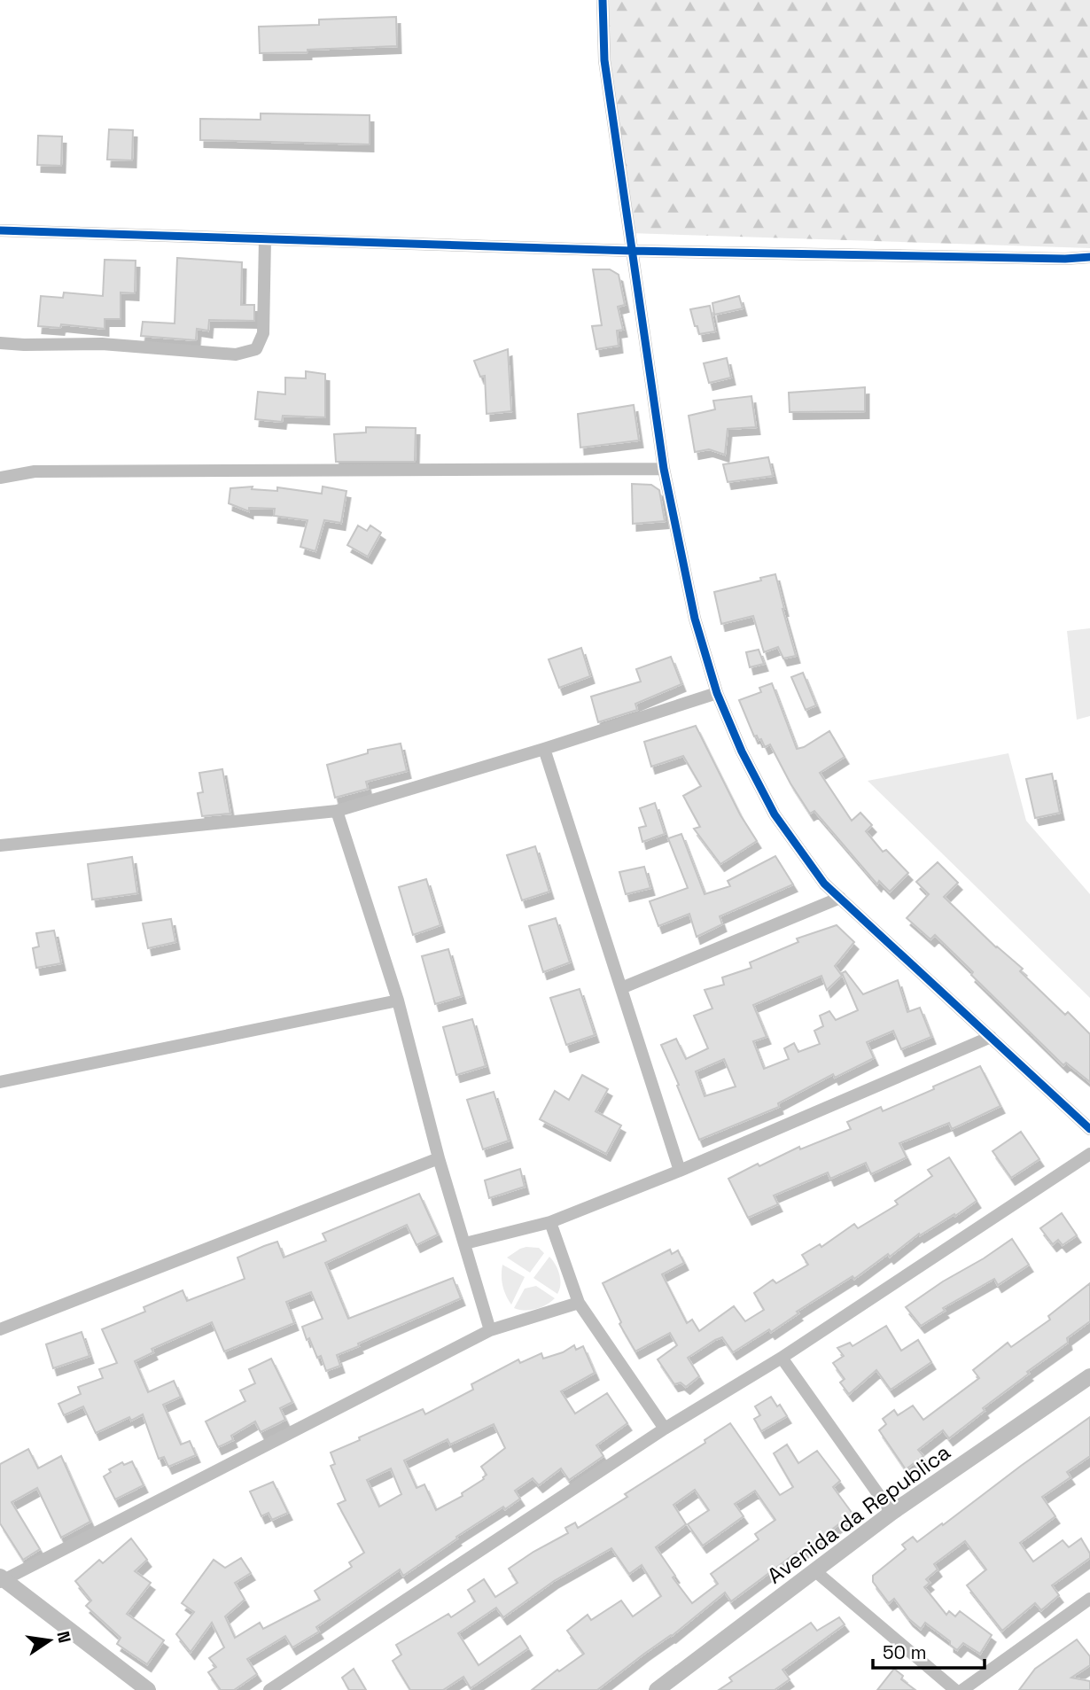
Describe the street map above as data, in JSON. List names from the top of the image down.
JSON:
{
  "streets": {
    "street": ["Avenida da Republica"]
  },
  "scale_bar": "50 m",
  "north": "right"
}
